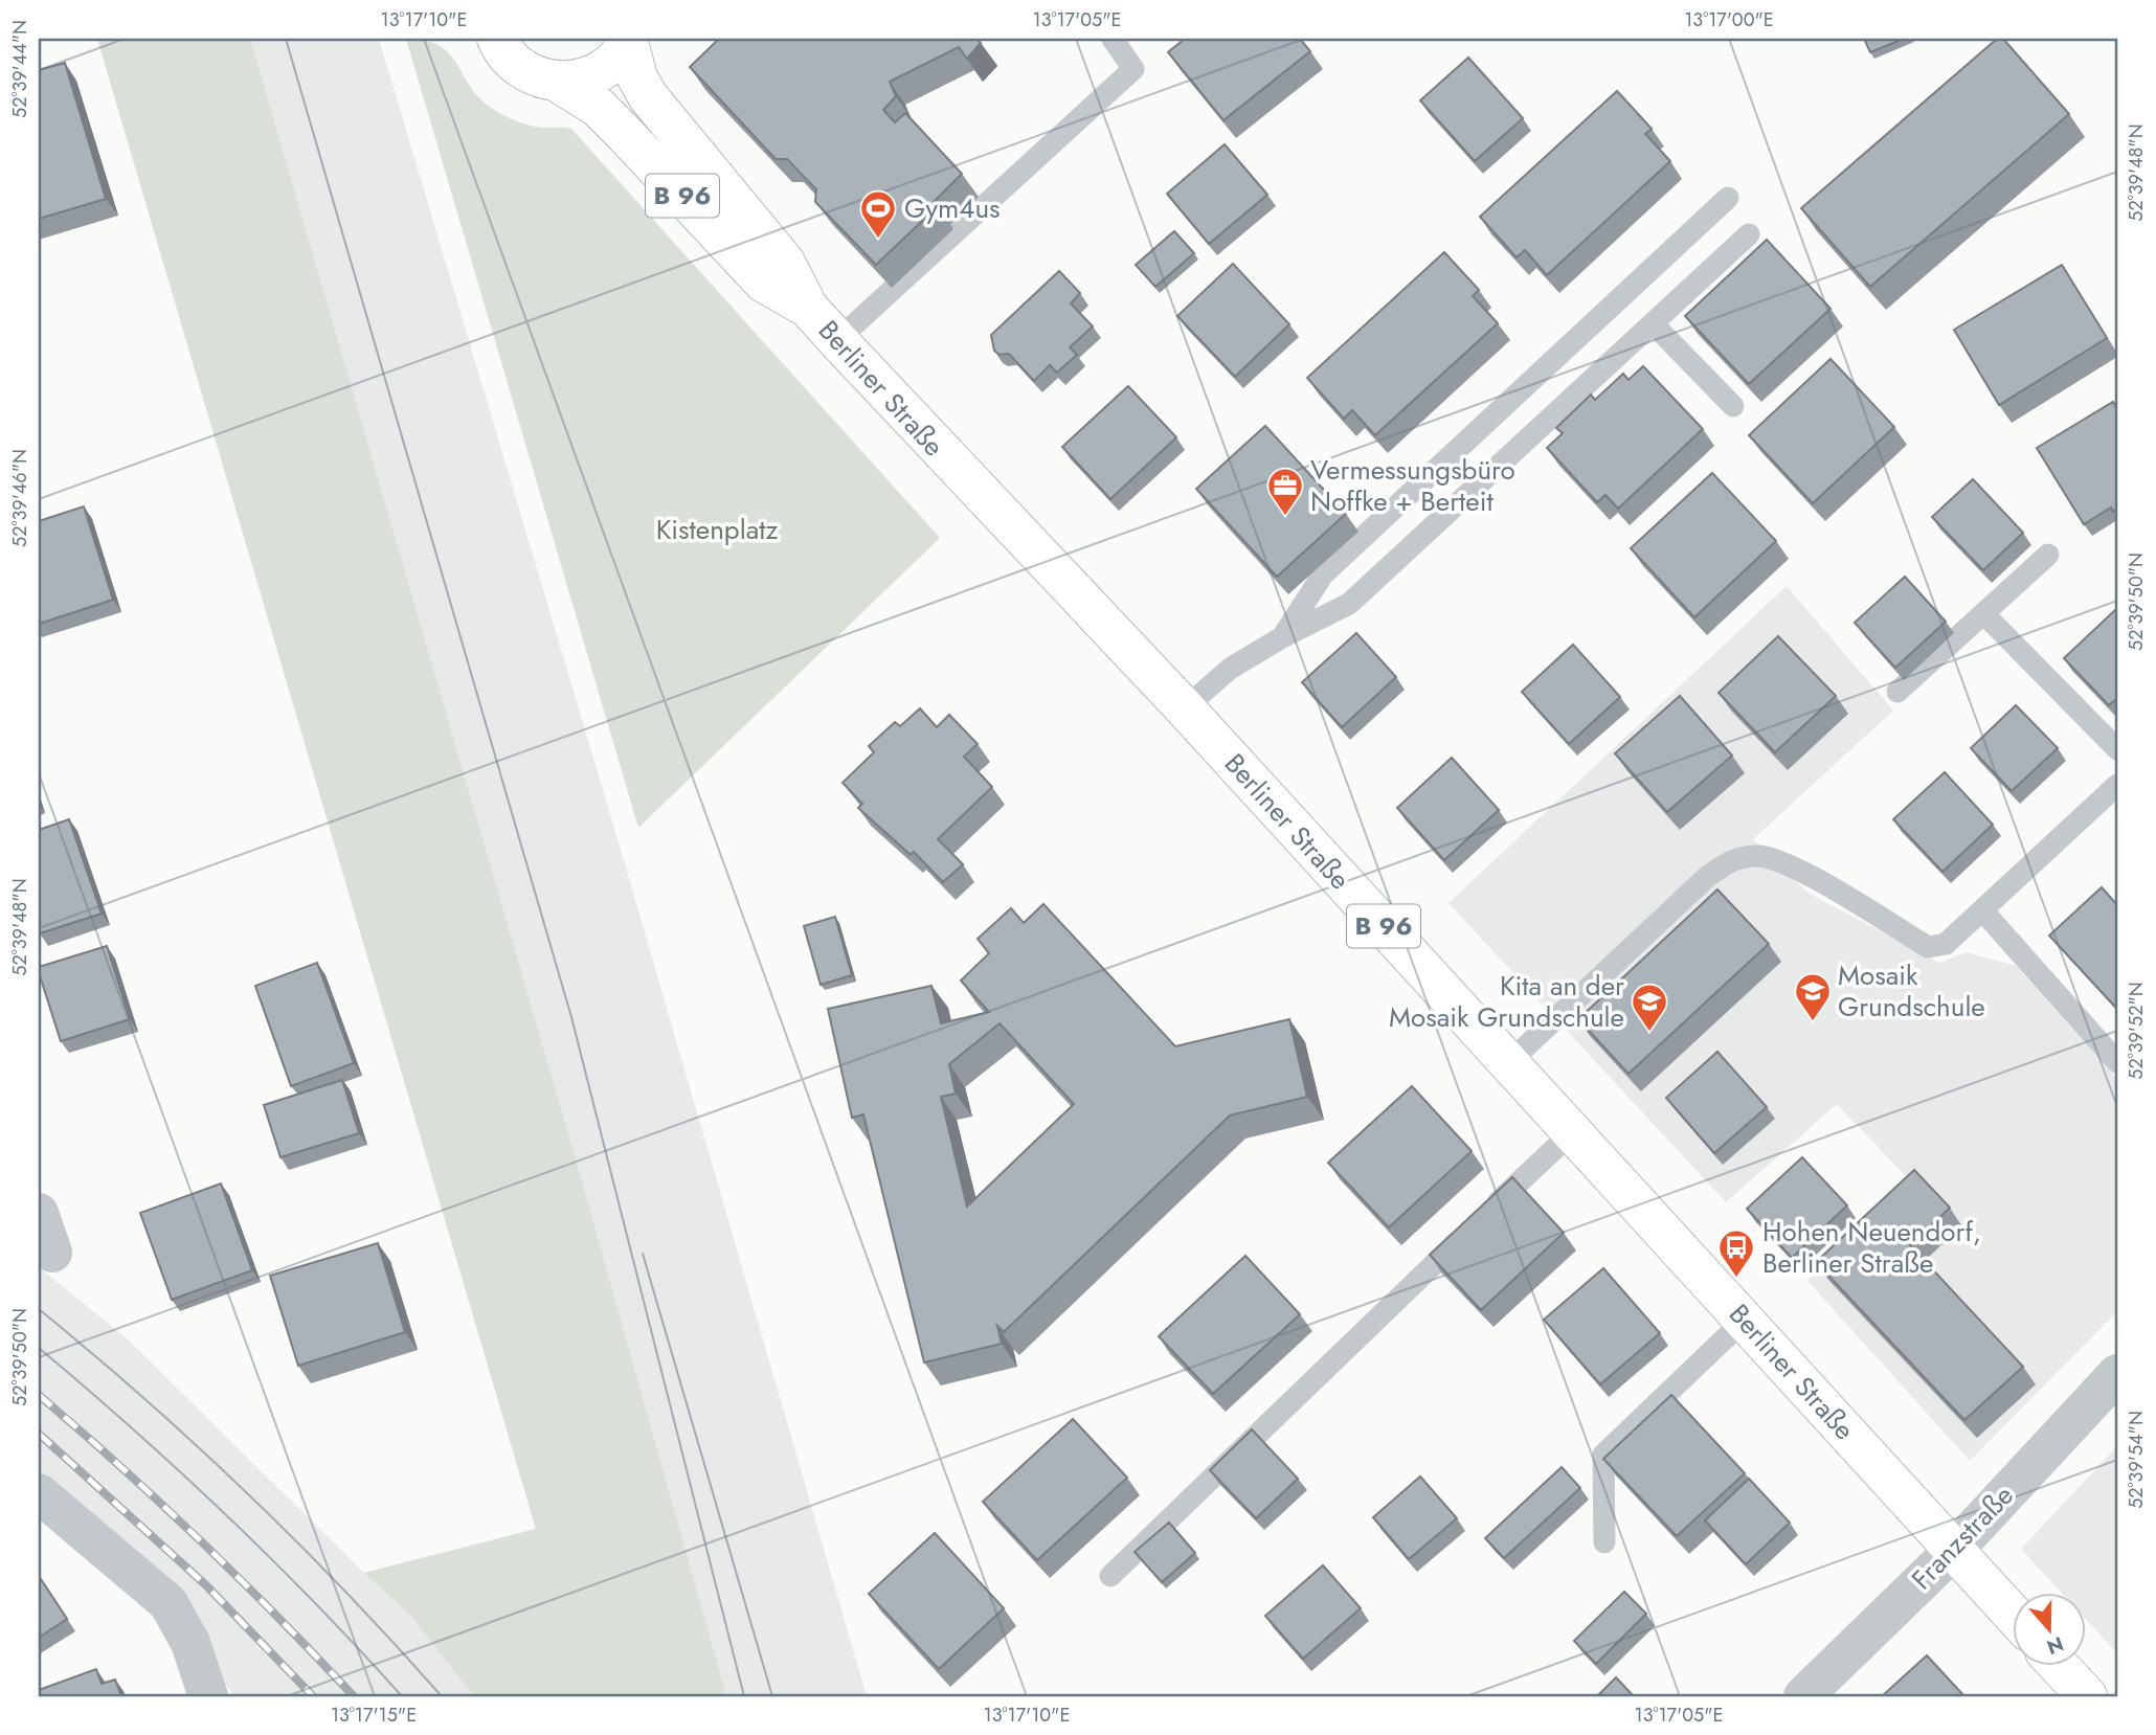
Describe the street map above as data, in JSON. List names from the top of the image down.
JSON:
{
  "streets": {
    "main road": ["B 96", "Berliner Straße"],
    "street": ["Franzstraße"]
  },
  "crossings": [
    ["B 96", "Berliner Straße"],
    ["Berliner Straße", "Franzstraße"]
  ],
  "parks": ["Kistenplatz"],
  "places": {
    "sports": ["Gym4us"],
    "office": ["Vermessungsbüro Noffke + Berteit"],
    "school or university": ["Mosaik Grundschule", "Kita an der Mosaik Grundschule"],
    "bus stop": ["Hohen Neuendorf, Berliner Straße"]
  },
  "north": "bottom",
  "coordinates": [
    "13°17'10\"E",
    "13°17'05\"E",
    "13°17'00\"E",
    "52°39'44\"N",
    "52°39'48\"N",
    "52°39'46\"N",
    "52°39'50\"N",
    "52°39'52\"N",
    "52°39'54\"N",
    "13°17'15\"E"
  ]
}
